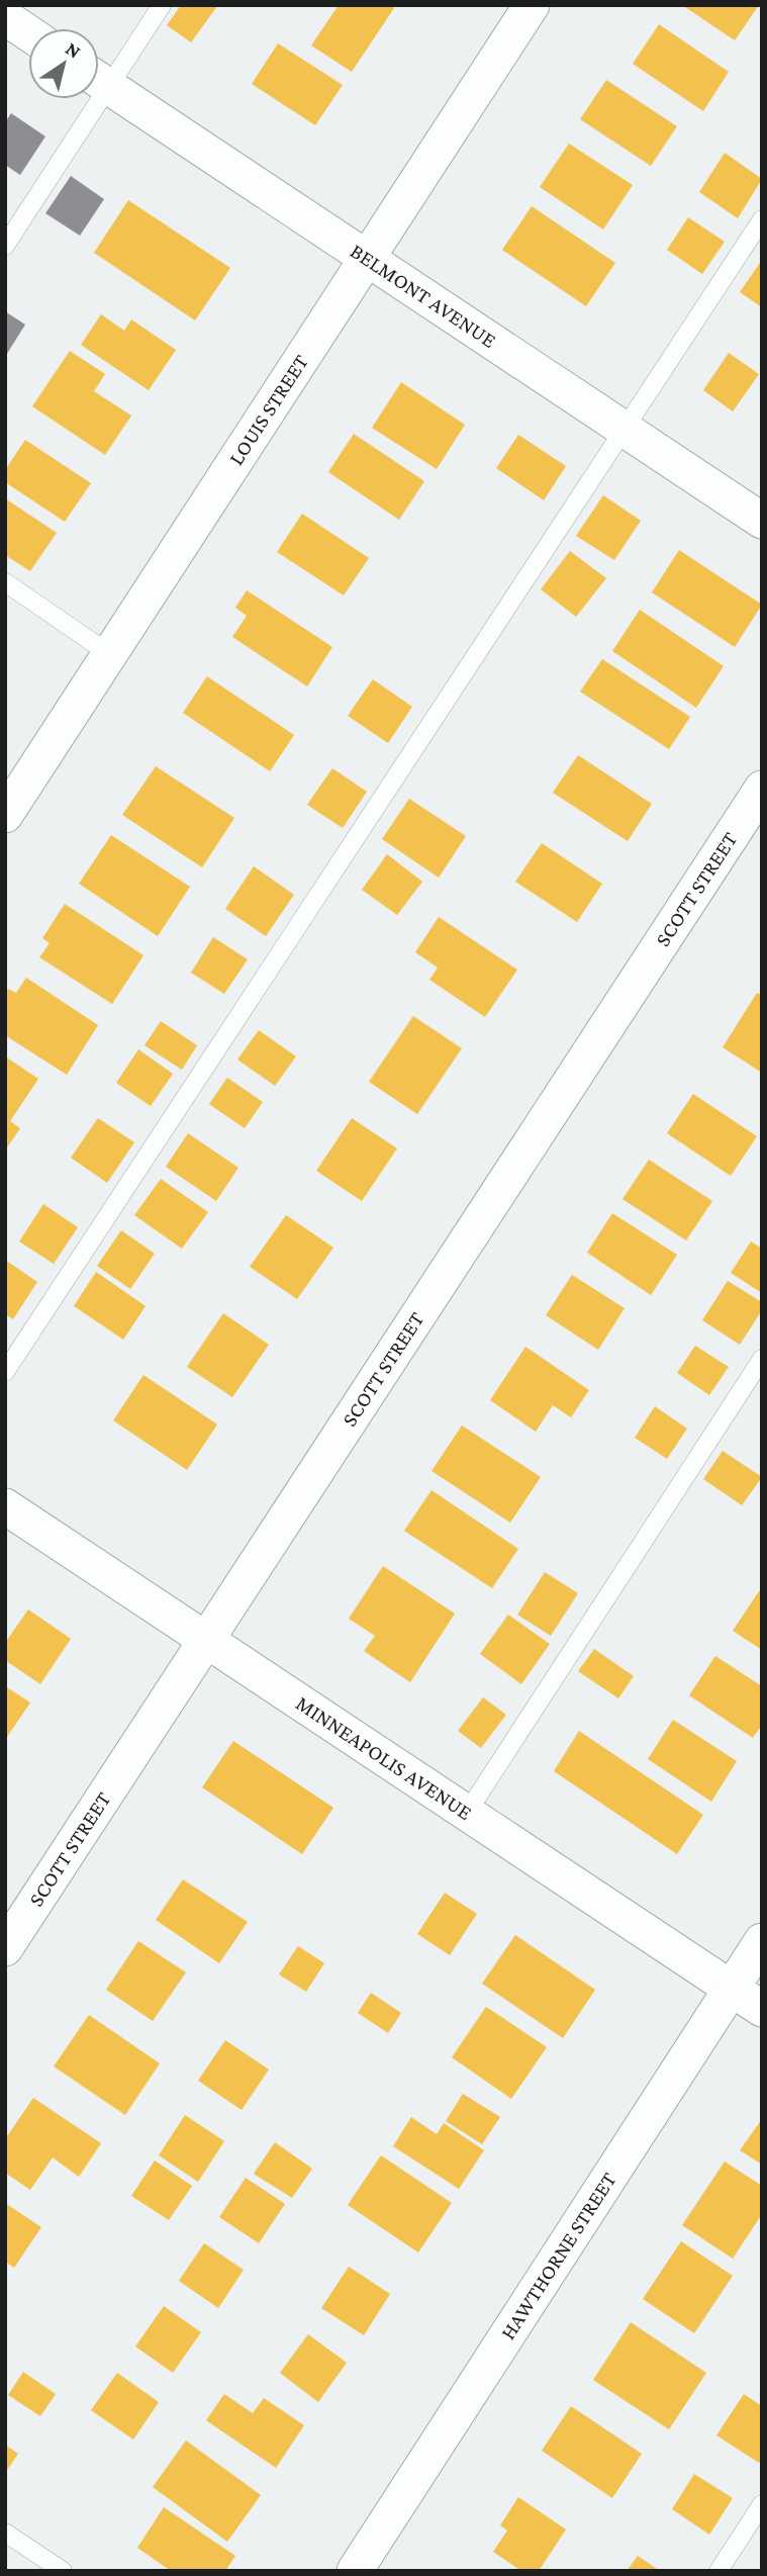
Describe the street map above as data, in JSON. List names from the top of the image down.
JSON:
{
  "streets": {
    "street": [
      "BELMONT AVENUE",
      "LOUIS STREET",
      "SCOTT STREET",
      "MINNEAPOLIS AVENUE",
      "HAWTHORNE STREET"
    ]
  },
  "crossings": [
    ["BELMONT AVENUE", "LOUIS STREET"],
    ["SCOTT STREET", "MINNEAPOLIS AVENUE"],
    ["MINNEAPOLIS AVENUE", "HAWTHORNE STREET"]
  ],
  "north": "top right"
}
